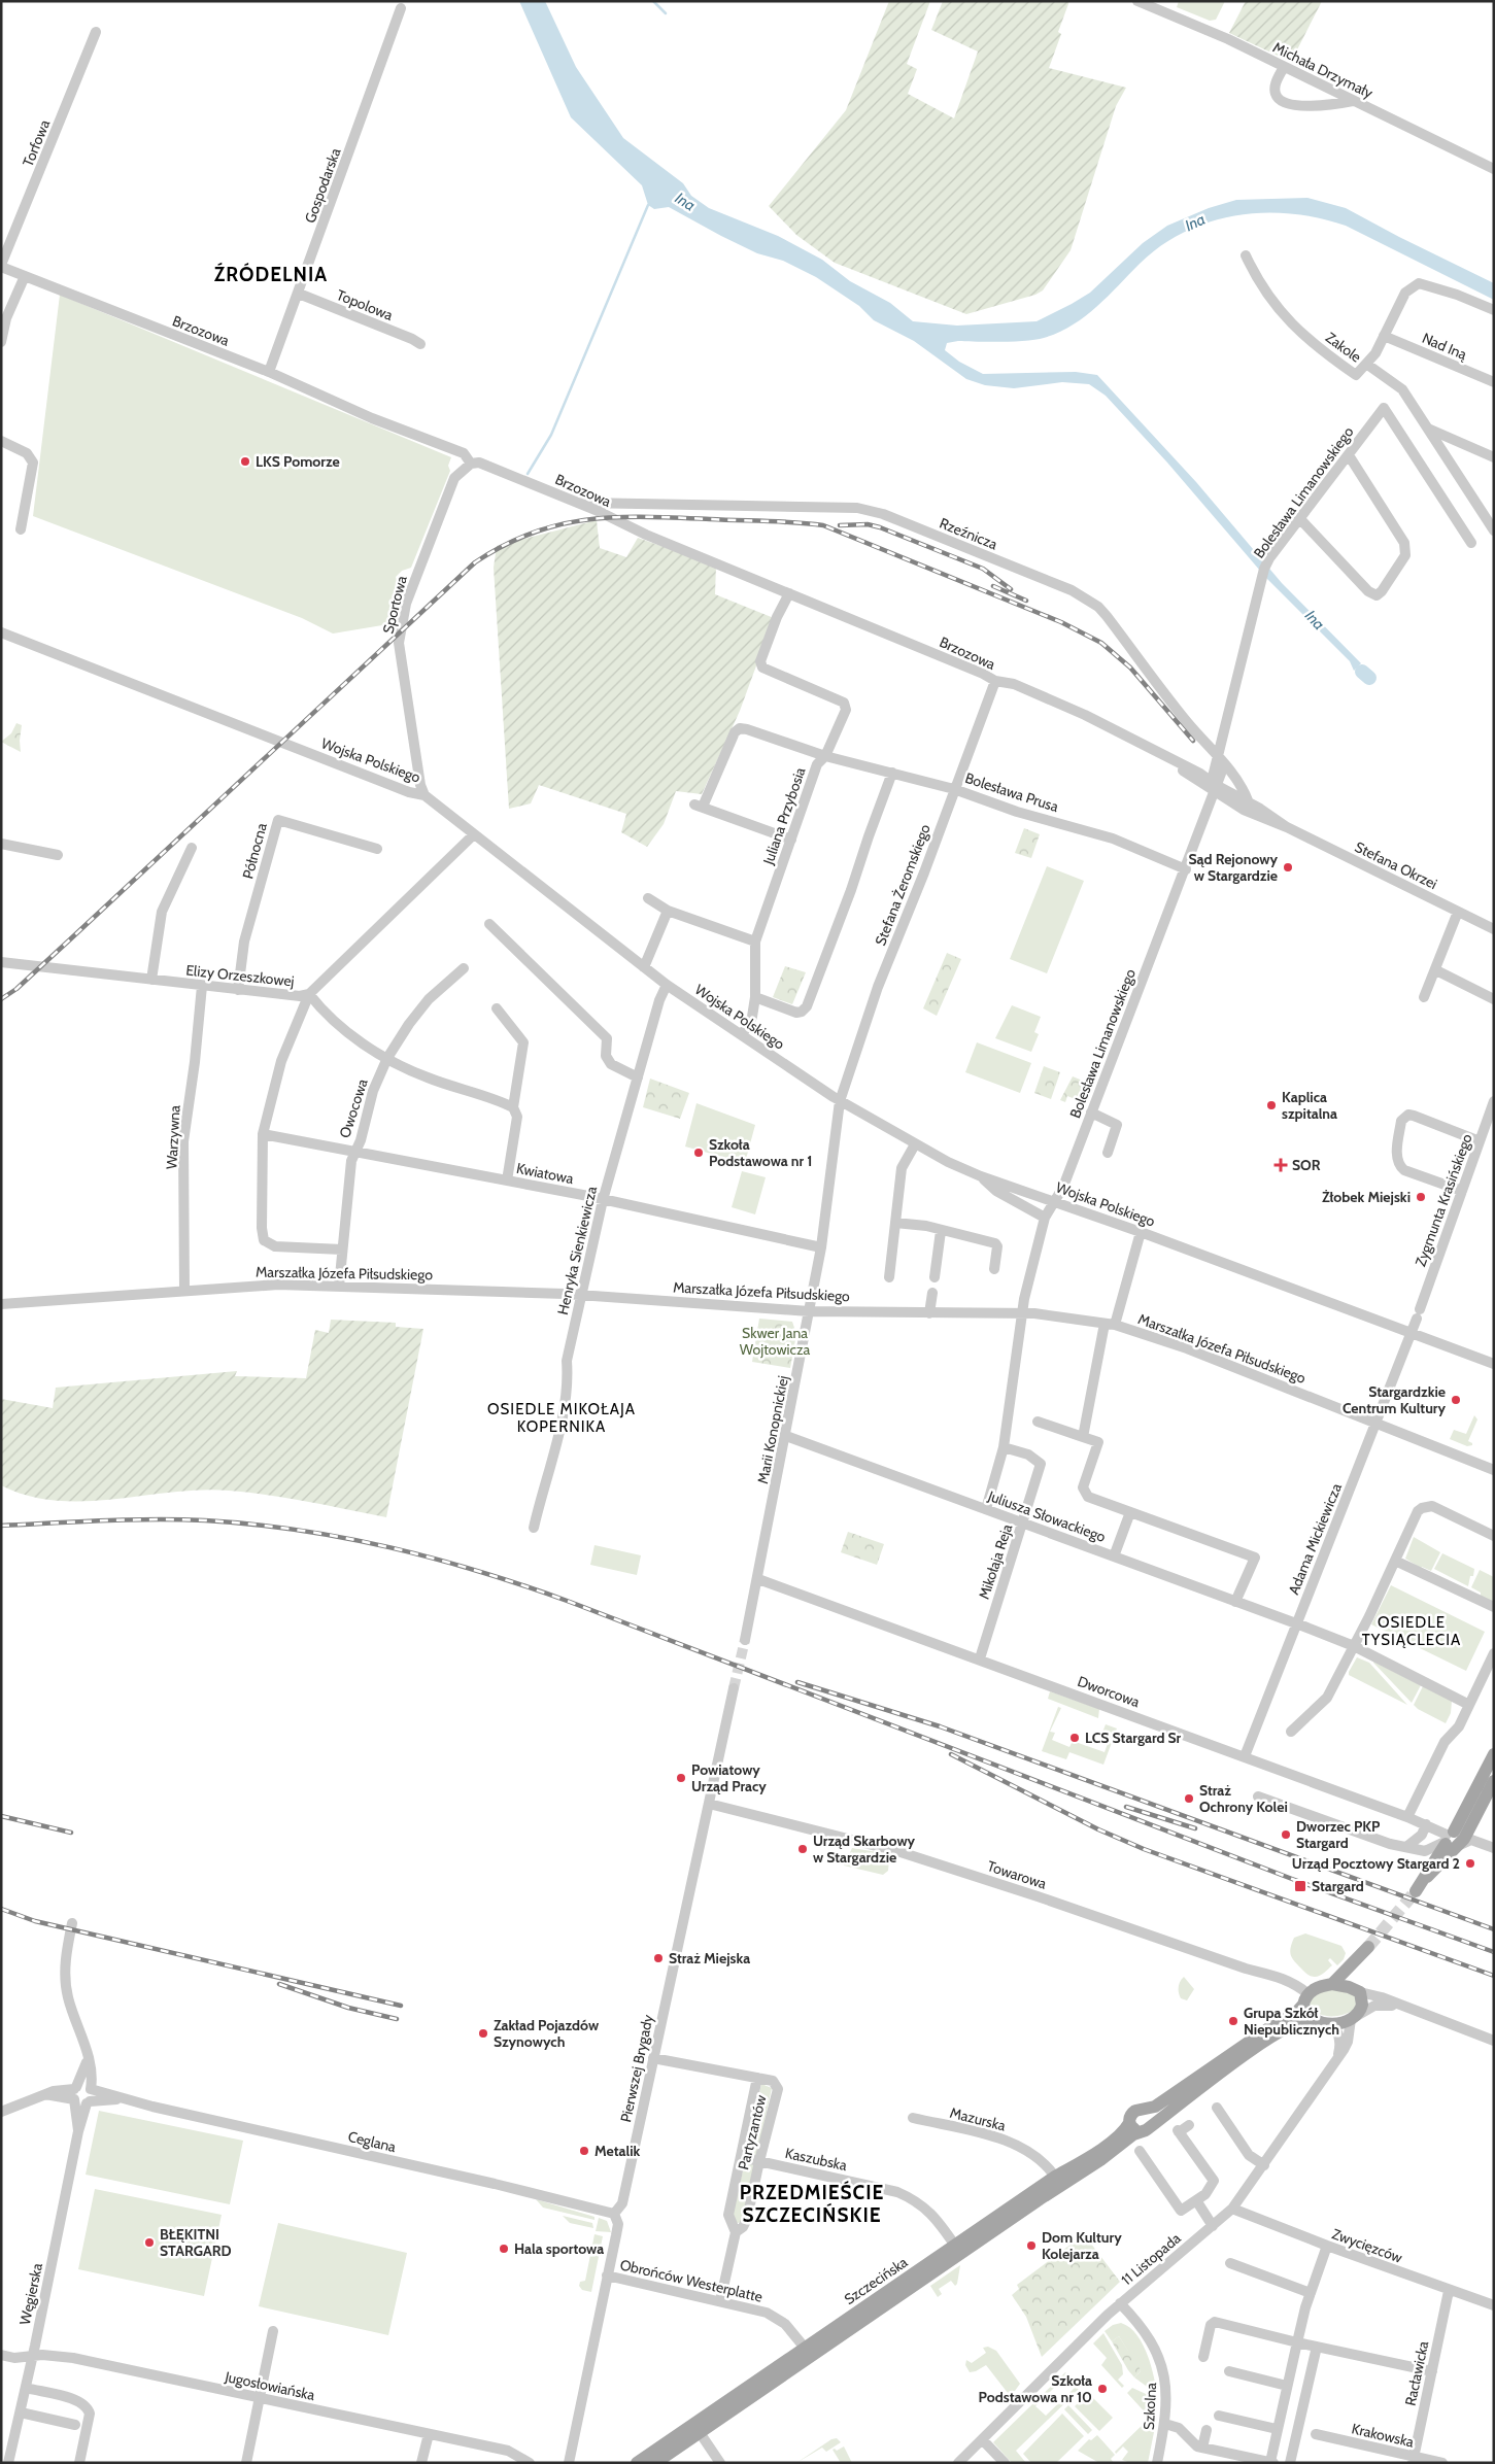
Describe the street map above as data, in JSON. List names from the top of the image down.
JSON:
{
  "streets": {
    "main road": ["Szczecińska"],
    "street": [
      "Michała Drzymały",
      "Torfowa",
      "Gospodarska",
      "Topolowa",
      "Brzozowa",
      "Nad Iną",
      "Zakole",
      "Bolesława Limanowskiego",
      "Rzeźnicza",
      "Sportowa",
      "Wojska Polskiego",
      "Bolesława Prusa",
      "Juliana Przybosia",
      "Północna",
      "Stefana Okrzei",
      "Stefana Żeromskiego",
      "Elizy Orzeszkowej",
      "Owocowa",
      "Warzywna",
      "Kwiatowa",
      "Zygmunta Krasińskiego",
      "Henryka Sienkiewicza",
      "Marszałka Józefa Piłsudskiego",
      "Marii Konopnickiej",
      "Juliusza Słowackiego",
      "Adama Mickiewicza",
      "Mikołaja Reja",
      "Dworcowa",
      "Towarowa",
      "Pierwszej Brygady",
      "Mazurska",
      "Partyzantów",
      "Ceglana",
      "Kaszubska",
      "Zwycięzców",
      "11 Listopada",
      "Obrońców Westerplatte",
      "Węgierska",
      "Racławicka",
      "Jugosłowiańska",
      "Szkolna",
      "Krakowska"
    ]
  },
  "crossings": [
    ["Torfowa", "Brzozowa"],
    ["Gospodarska", "Topolowa"],
    ["Gospodarska", "Brzozowa"],
    ["Brzozowa", "Bolesława Limanowskiego"],
    ["Brzozowa", "Rzeźnicza"],
    ["Brzozowa", "Sportowa"],
    ["Brzozowa", "Juliana Przybosia"],
    ["Brzozowa", "Stefana Okrzei"],
    ["Brzozowa", "Stefana Żeromskiego"],
    ["Nad Iną", "Zakole"],
    ["Bolesława Limanowskiego", "Rzeźnicza"],
    ["Bolesława Limanowskiego", "Wojska Polskiego"],
    ["Bolesława Limanowskiego", "Bolesława Prusa"],
    ["Bolesława Limanowskiego", "Stefana Okrzei"],
    ["Bolesława Limanowskiego", "Marszałka Józefa Piłsudskiego"],
    ["Rzeźnicza", "Stefana Okrzei"],
    ["Sportowa", "Wojska Polskiego"],
    ["Wojska Polskiego", "Juliana Przybosia"],
    ["Wojska Polskiego", "Stefana Żeromskiego"],
    ["Wojska Polskiego", "Elizy Orzeszkowej"],
    ["Wojska Polskiego", "Zygmunta Krasińskiego"],
    ["Wojska Polskiego", "Henryka Sienkiewicza"],
    ["Wojska Polskiego", "Marii Konopnickiej"],
    ["Wojska Polskiego", "Adama Mickiewicza"],
    ["Bolesława Prusa", "Juliana Przybosia"],
    ["Bolesława Prusa", "Stefana Żeromskiego"],
    ["Północna", "Elizy Orzeszkowej"],
    ["Stefana Żeromskiego", "Marii Konopnickiej"],
    ["Elizy Orzeszkowej", "Warzywna"],
    ["Owocowa", "Kwiatowa"],
    ["Owocowa", "Marszałka Józefa Piłsudskiego"],
    ["Warzywna", "Marszałka Józefa Piłsudskiego"],
    ["Kwiatowa", "Henryka Sienkiewicza"],
    ["Kwiatowa", "Marii Konopnickiej"],
    ["Zygmunta Krasińskiego", "Adama Mickiewicza"],
    ["Henryka Sienkiewicza", "Marszałka Józefa Piłsudskiego"],
    ["Marszałka Józefa Piłsudskiego", "Marii Konopnickiej"],
    ["Marszałka Józefa Piłsudskiego", "Adama Mickiewicza"],
    ["Marii Konopnickiej", "Juliusza Słowackiego"],
    ["Marii Konopnickiej", "Dworcowa"],
    ["Juliusza Słowackiego", "Adama Mickiewicza"],
    ["Juliusza Słowackiego", "Mikołaja Reja"],
    ["Adama Mickiewicza", "Dworcowa"],
    ["Mikołaja Reja", "Dworcowa"],
    ["Towarowa", "Pierwszej Brygady"],
    ["Towarowa", "11 Listopada"],
    ["Towarowa", "Szczecińska"],
    ["Pierwszej Brygady", "Partyzantów"],
    ["Pierwszej Brygady", "Ceglana"],
    ["Pierwszej Brygady", "Obrońców Westerplatte"],
    ["Mazurska", "Szczecińska"],
    ["Partyzantów", "Kaszubska"],
    ["Partyzantów", "Obrońców Westerplatte"],
    ["Ceglana", "Węgierska"],
    ["Kaszubska", "Szczecińska"],
    ["Zwycięzców", "11 Listopada"],
    ["Zwycięzców", "Racławicka"],
    ["11 Listopada", "Szczecińska"],
    ["11 Listopada", "Szkolna"],
    ["Obrońców Westerplatte", "Szczecińska"],
    ["Węgierska", "Jugosłowiańska"],
    ["Racławicka", "Krakowska"]
  ],
  "districts": [
    "ŹRÓDELNIA",
    "OSIEDLE MIKOŁAJA KOPERNIKA",
    "OSIEDLE TYSIĄCLECIA",
    "PRZEDMIEŚCIE SZCZECIŃSKIE"
  ],
  "water": ["Ina"],
  "parks": ["Skwer Jana Wojtowicza"],
  "places": {
    "other": [
      "LKS Pomorze",
      "Sąd Rejonowy w Stargardzie",
      "Kaplica szpitalna",
      "Szkoła Podstawowa nr 1",
      "Żłobek Miejski",
      "Stargardzkie Centrum Kultury",
      "LCS Stargard Sr",
      "Powiatowy Urząd Pracy",
      "Straż Ochrony Kolei",
      "Dworzec PKP Stargard",
      "Urząd Skarbowy w Stargardzie",
      "Urząd Pocztowy Stargard 2",
      "Straż Miejska",
      "Grupa Szkół Niepublicznych",
      "Zakład Pojazdów Szynowych",
      "Metalik",
      "BŁĘKITNI STARGARD",
      "Dom Kultury Kolejarza",
      "Hala sportowa",
      "Szkoła Podstawowa nr 10"
    ],
    "health": ["SOR"],
    "transit": ["Stargard"]
  }
}
